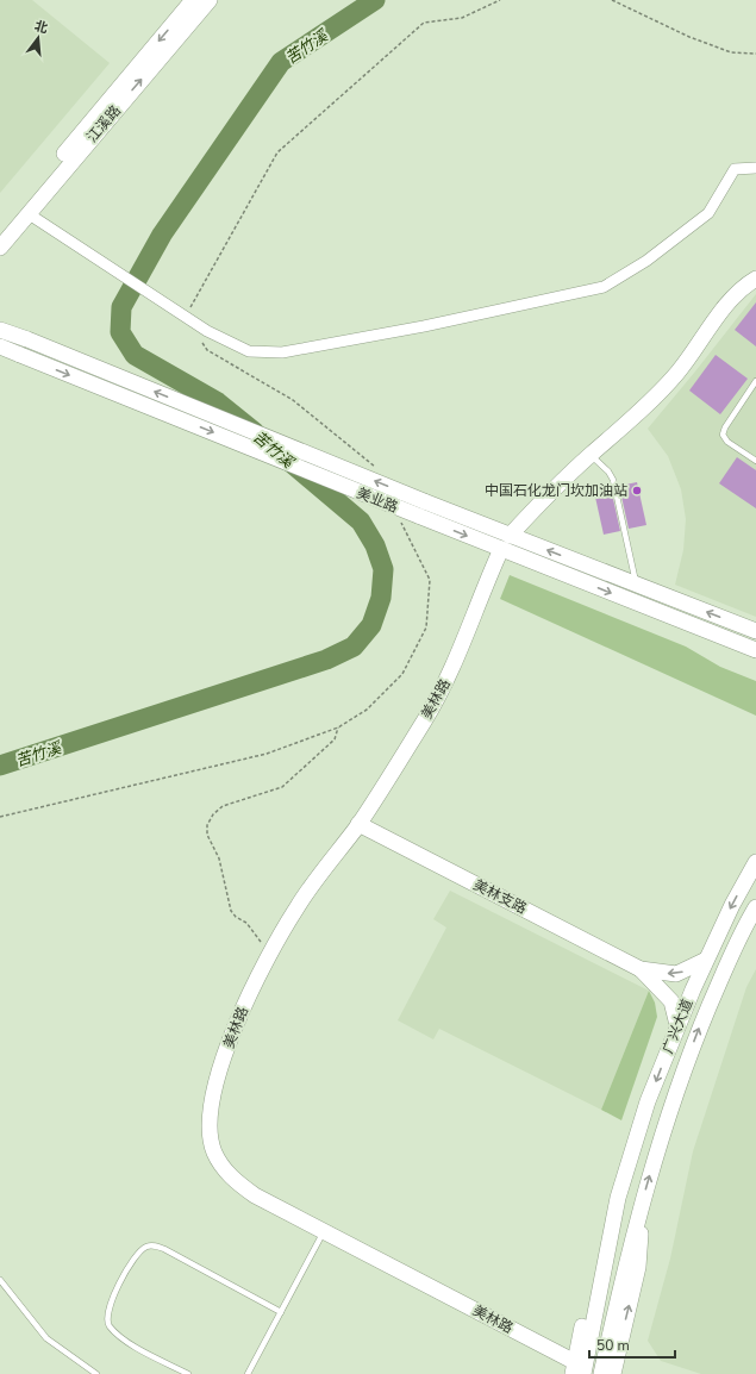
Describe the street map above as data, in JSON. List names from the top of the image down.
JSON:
{
  "streets": {
    "street": [
      "江溪路",
      "美业路",
      "美林路",
      "美林支路",
      "广兴大道"
    ]
  },
  "crossings": [
    ["美业路", "美林路"],
    ["美林路", "美林支路"],
    ["美林路", "广兴大道"]
  ],
  "water": ["苦竹溪"],
  "places": ["中国石化龙门坎加油站"],
  "scale_bar": "50 m",
  "north": "top"
}
